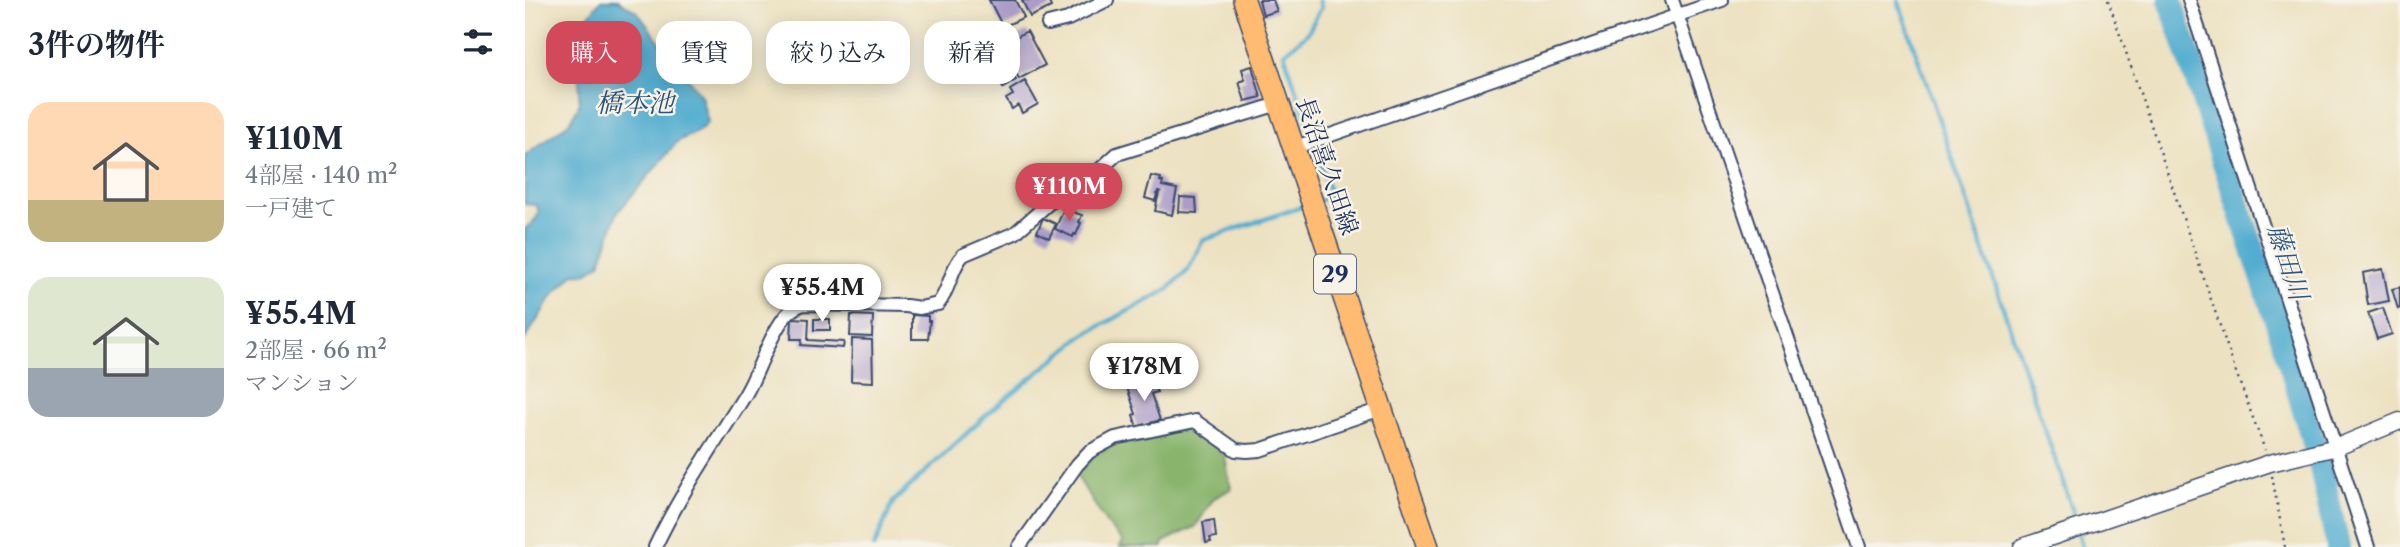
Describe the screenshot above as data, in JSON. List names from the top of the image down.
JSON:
{
  "streets": {
    "main road": ["長沼喜久田線", "29"]
  },
  "water": ["橋本池", "藤田川"],
  "page": {
    "heading": "3件の物件",
    "chip": [
      "購入",
      "賃貸",
      "絞り込み",
      "新着"
    ],
    "list": [
      {
        "name": "¥110M",
        "note": "4部屋 · 140 m² · 一戸建て"
      },
      {
        "name": "¥55.4M",
        "note": "2部屋 · 66 m² · マンション"
      }
    ],
    "price": ["¥110M", "¥55.4M", "¥178M"]
  }
}
